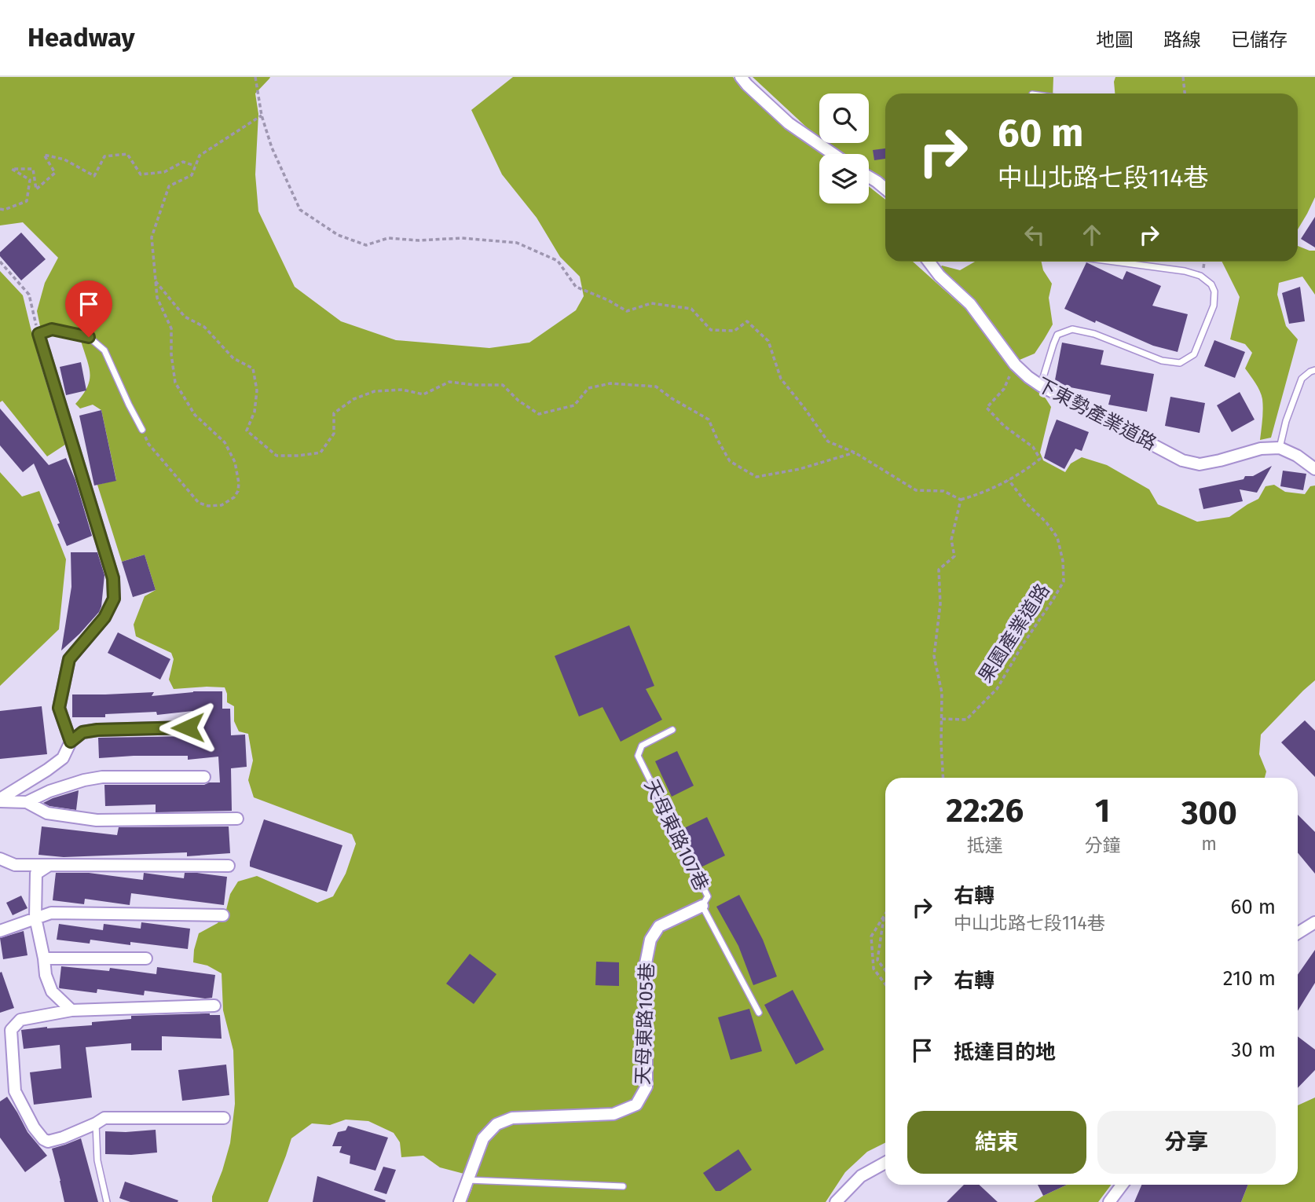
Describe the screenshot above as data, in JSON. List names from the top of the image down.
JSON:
{
  "streets": {
    "street": ["下東勢產業道路", "天母東路105巷"],
    "lane": ["天母東路107巷"],
    "path": ["果園產業道路"]
  },
  "crossings": [
    ["天母東路107巷", "天母東路105巷"]
  ],
  "page": {
    "header": "Headway",
    "nav": ["地圖", "路線", "已儲存"],
    "turn": ["60 m", "中山北路七段114巷"],
    "eta": [
      "22:26",
      "抵達",
      "1",
      "分鐘",
      "300",
      "m"
    ],
    "list": [
      {
        "name": "右轉",
        "note": "中山北路七段114巷",
        "value": "60 m"
      },
      {
        "name": "右轉",
        "value": "210 m"
      },
      {
        "name": "抵達目的地",
        "value": "30 m"
      }
    ],
    "buttons": ["結束", "分享"]
  }
}
